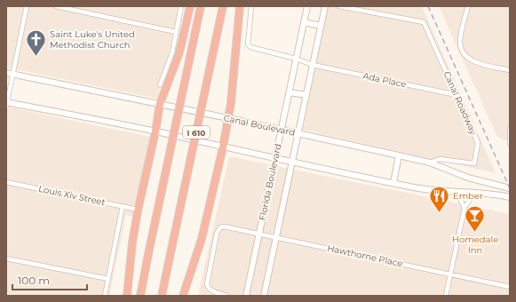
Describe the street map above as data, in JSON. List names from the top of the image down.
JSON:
{
  "streets": {
    "highway": ["I 610"],
    "main road": ["Canal Boulevard", "Florida Boulevard"],
    "street": [
      "Ada Place",
      "Canal Roadway",
      "Louis Xiv Street",
      "Hawthorne Place"
    ]
  },
  "crossings": [
    ["Ada Place", "Canal Roadway"],
    ["Ada Place", "Florida Boulevard"],
    ["Canal Roadway", "Canal Boulevard"],
    ["Canal Boulevard", "Florida Boulevard"],
    ["Florida Boulevard", "Hawthorne Place"]
  ],
  "places": {
    "church": ["Saint Luke's United Methodist Church"],
    "restaurant": ["Ember"],
    "bar": ["Homedale Inn"]
  },
  "scale_bar": "100 m"
}
